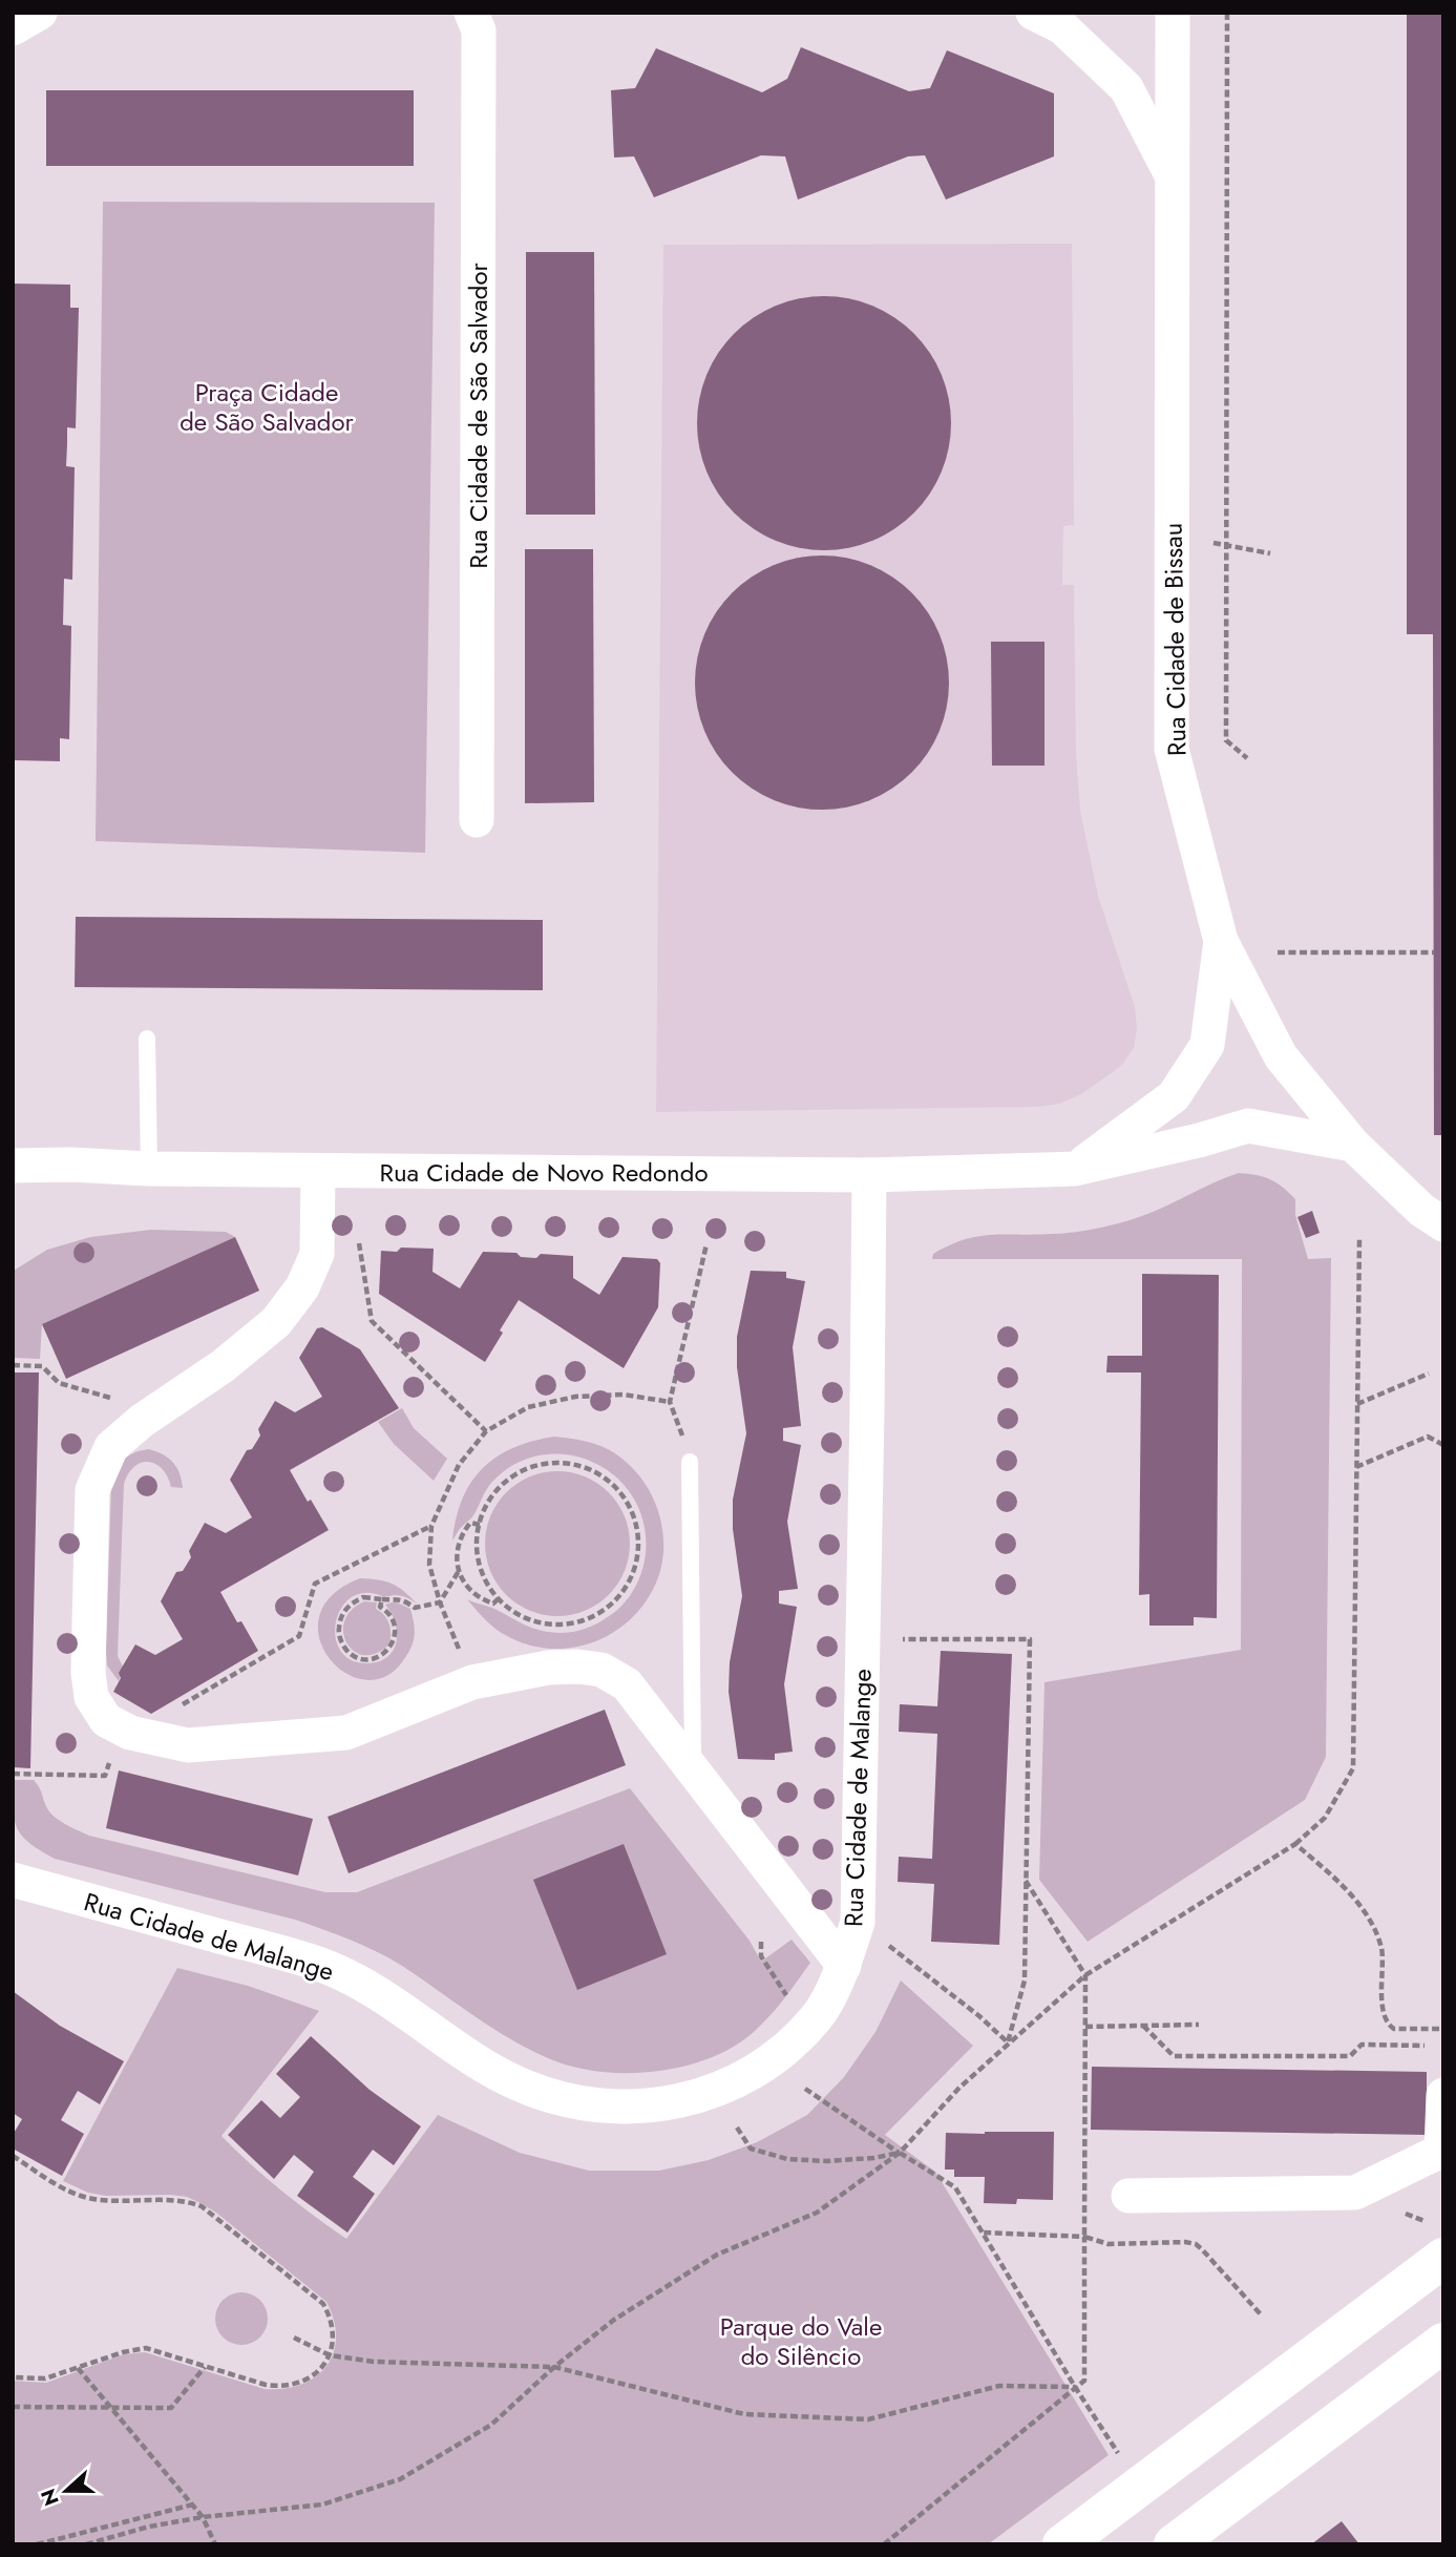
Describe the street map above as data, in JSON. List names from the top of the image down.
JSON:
{
  "streets": {
    "street": [
      "Rua Cidade de São Salvador",
      "Rua Cidade de Bissau",
      "Rua Cidade de Novo Redondo",
      "Rua Cidade de Malange"
    ]
  },
  "crossings": [
    ["Rua Cidade de Bissau", "Rua Cidade de Novo Redondo"],
    ["Rua Cidade de Novo Redondo", "Rua Cidade de Malange"]
  ],
  "parks": ["Praça Cidade de São Salvador", "Parque do Vale do Silêncio"],
  "north": "left"
}
